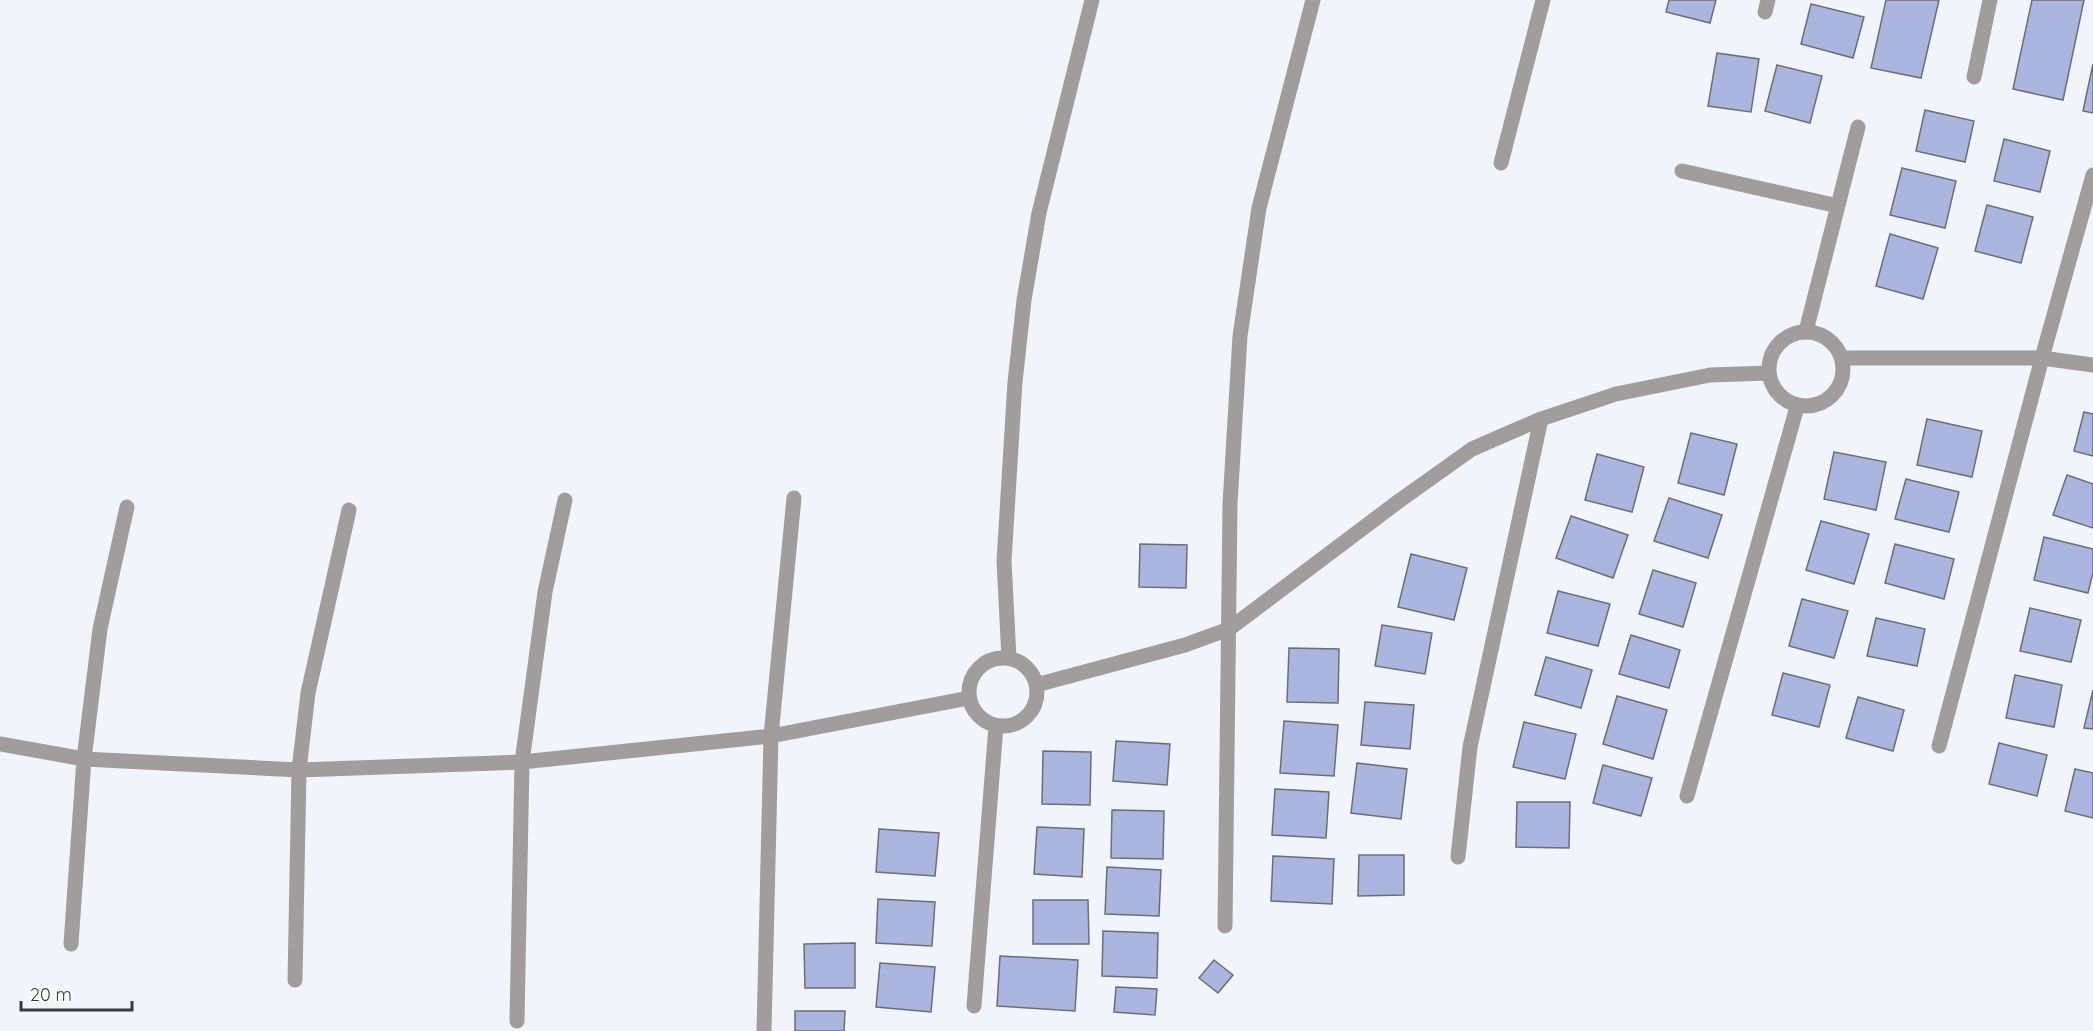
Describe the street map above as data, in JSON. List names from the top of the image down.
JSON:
{
  "scale_bar": "20 m"
}
